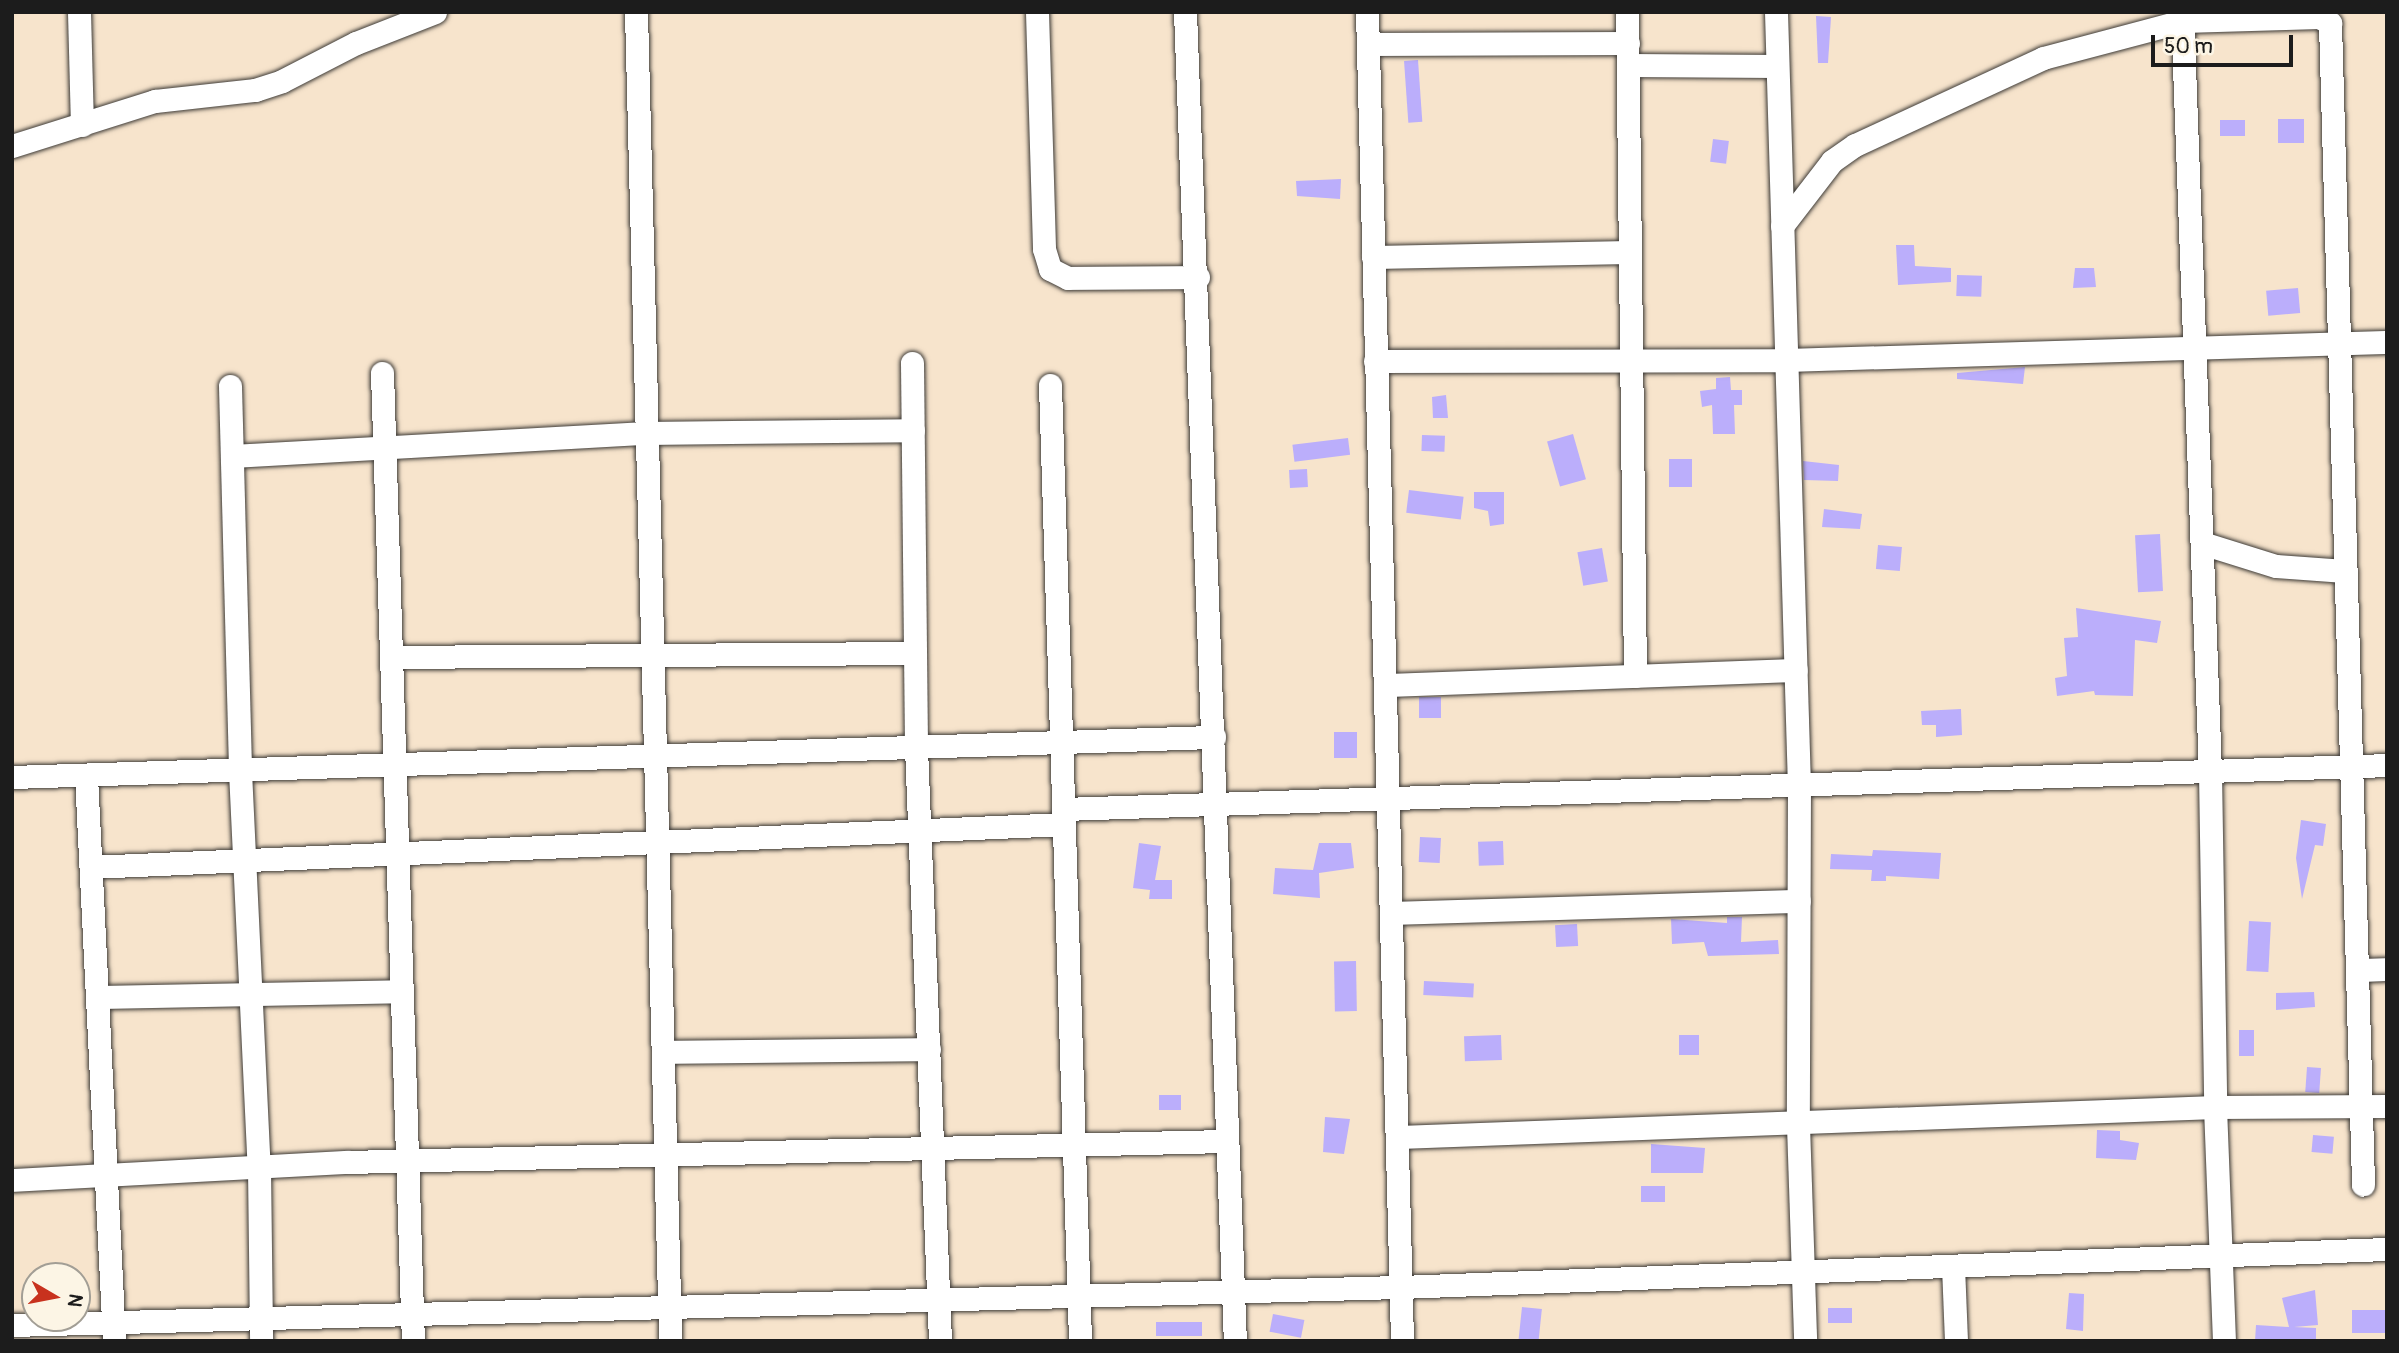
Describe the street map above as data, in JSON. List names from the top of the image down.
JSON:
{
  "scale_bar": "50 m",
  "north": "right"
}
